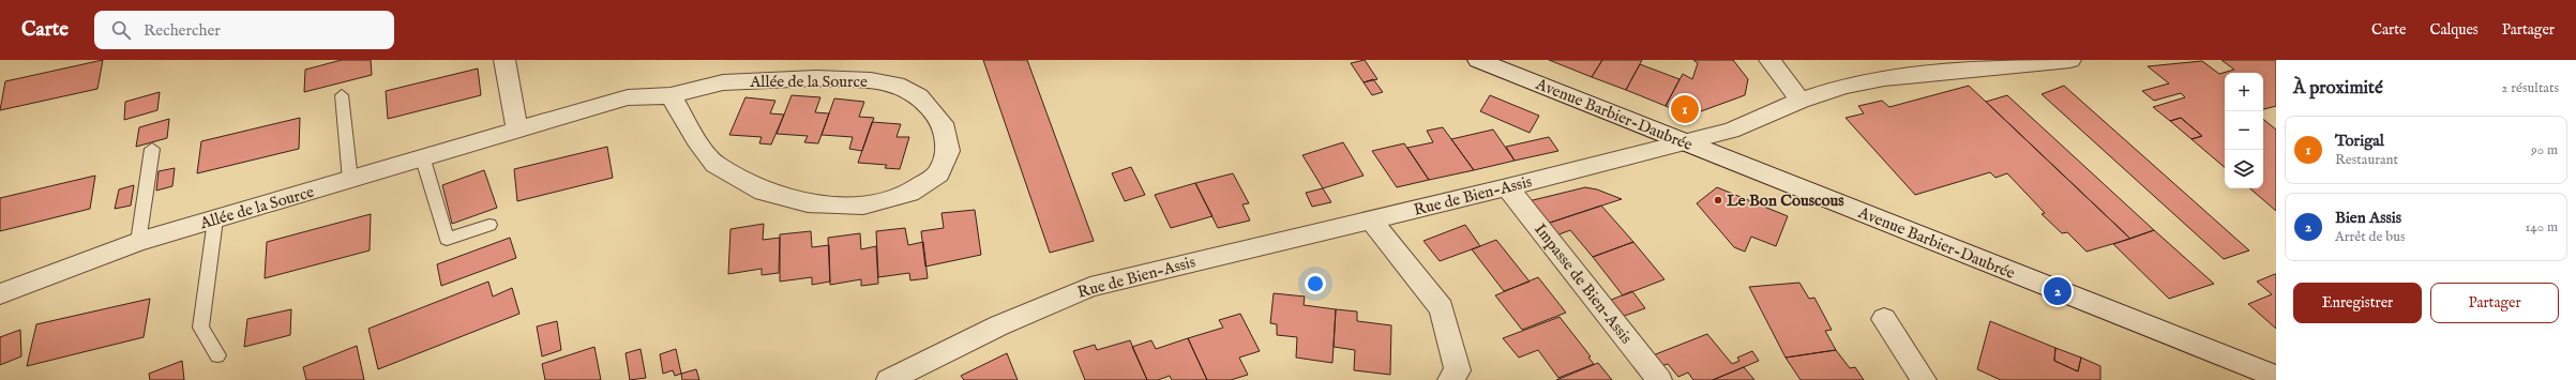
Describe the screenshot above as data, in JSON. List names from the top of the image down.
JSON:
{
  "streets": {
    "street": [
      "Allée de la Source",
      "Avenue Barbier-Daubrée",
      "Rue de Bien-Assis",
      "Impasse de Bien-Assis"
    ]
  },
  "crossings": [
    ["Avenue Barbier-Daubrée", "Rue de Bien-Assis"],
    ["Rue de Bien-Assis", "Impasse de Bien-Assis"]
  ],
  "places": ["Le Bon Couscous"],
  "page": {
    "header": "Carte",
    "search": "Rechercher",
    "nav": ["Carte", "Calques", "Partager"],
    "heading": ["À proximité", "2 résultats"],
    "map_buttons": ["+", "−"],
    "pins": ["1", "2"],
    "list": [
      {
        "mark": "1",
        "name": "Torigal",
        "note": "Restaurant",
        "value": "90 m"
      },
      {
        "mark": "2",
        "name": "Bien Assis",
        "note": "Arrêt de bus",
        "value": "140 m"
      }
    ],
    "buttons": ["Enregistrer", "Partager"]
  }
}
